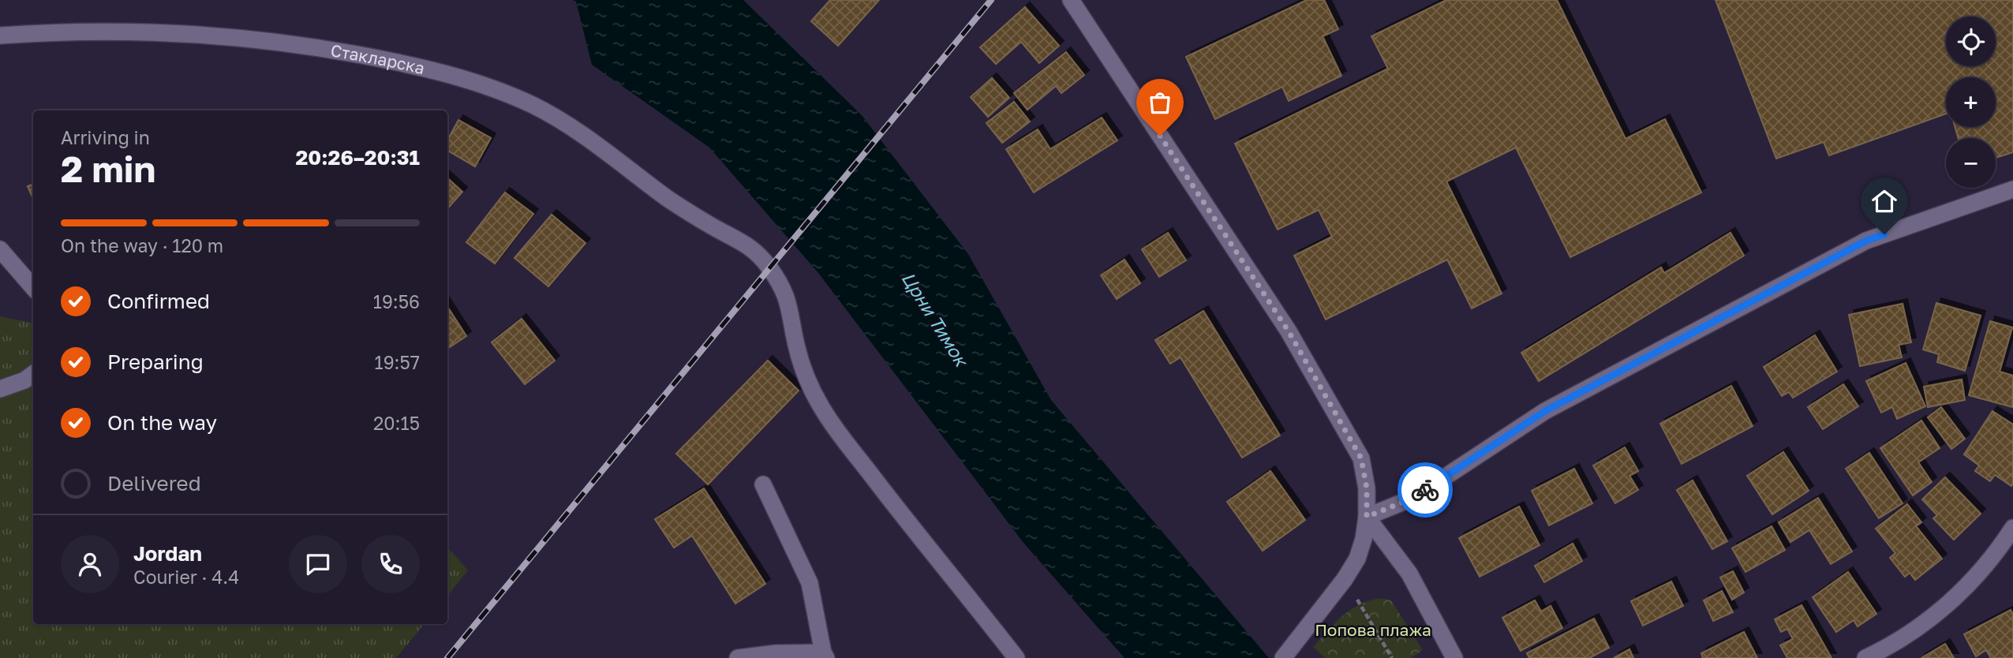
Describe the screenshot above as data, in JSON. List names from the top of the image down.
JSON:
{
  "streets": {
    "street": ["Стакларска"]
  },
  "water": ["Црни Тимок"],
  "parks": ["Попова плажа"],
  "page": {
    "map_buttons": ["+", "−"],
    "heading": ["2 min", "Arriving in", "20:26–20:31"],
    "panel": ["Jordan", "Courier · 4.4"],
    "bar": "On the way · 120 m",
    "list": [
      ["Confirmed", "19:56"],
      ["Preparing", "19:57"],
      ["On the way", "20:15"],
      "Delivered"
    ]
  }
}
